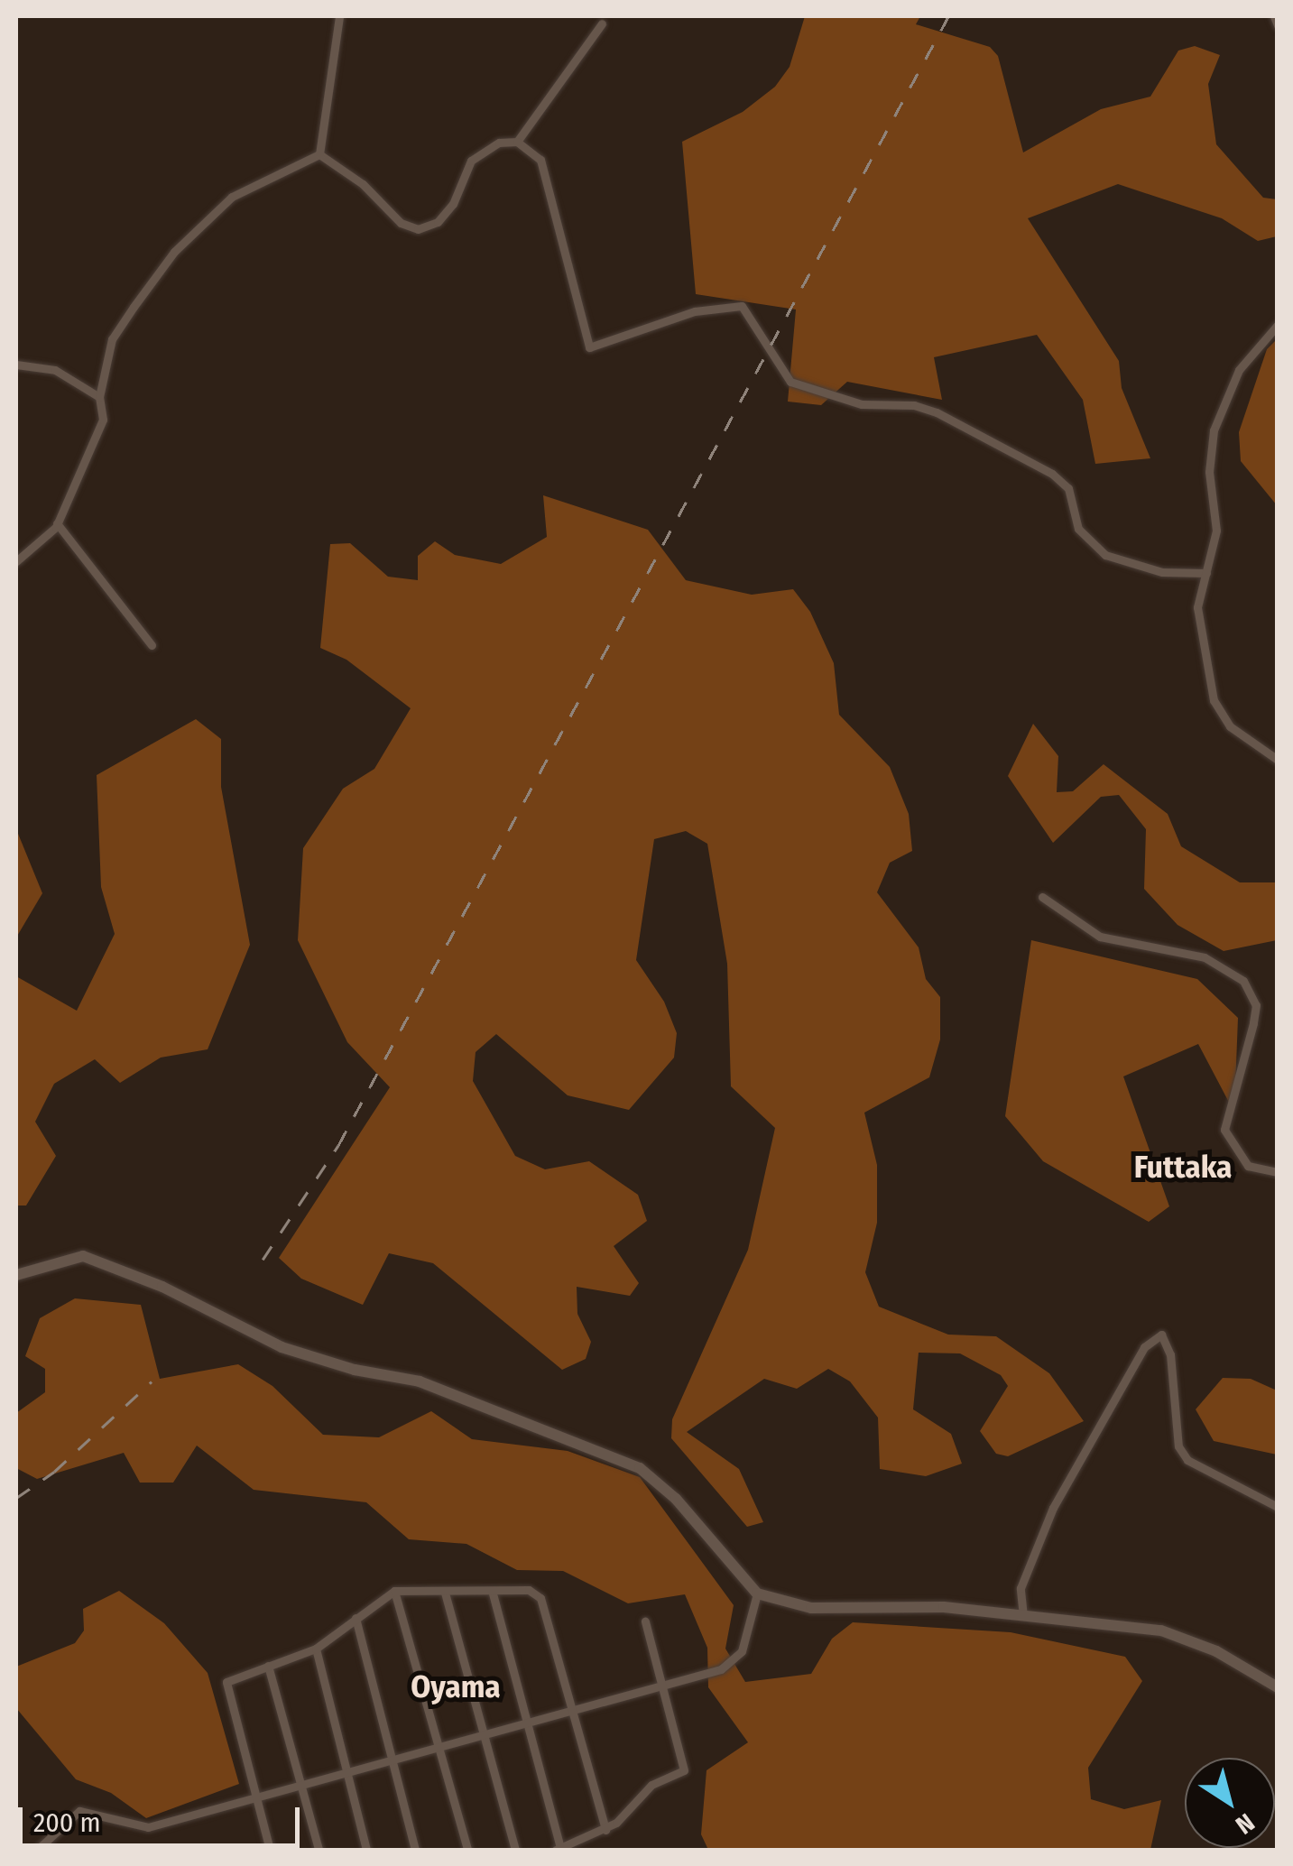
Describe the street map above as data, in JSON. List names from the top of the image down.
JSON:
{
  "districts": ["Futtaka", "Oyama"],
  "scale_bar": "200 m",
  "north": "bottom right"
}
